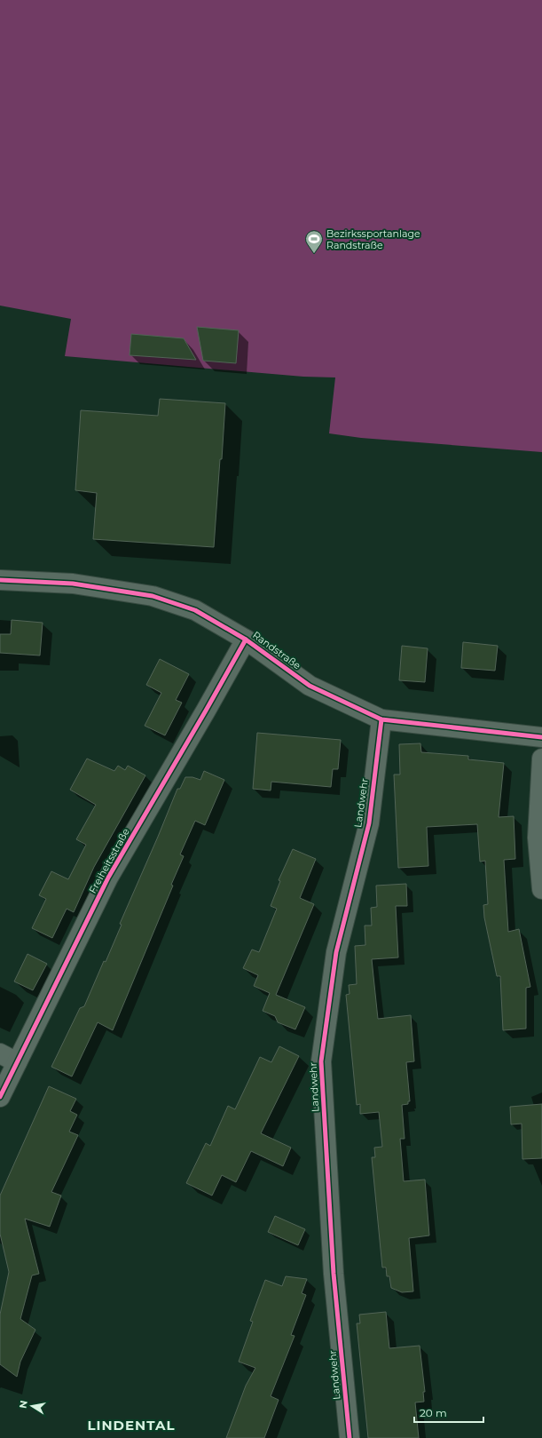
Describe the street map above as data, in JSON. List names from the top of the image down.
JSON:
{
  "streets": {
    "street": ["Randstraße", "Landwehr", "Freiheitsstraße"]
  },
  "crossings": [
    ["Randstraße", "Landwehr"],
    ["Randstraße", "Freiheitsstraße"]
  ],
  "districts": ["LINDENTAL"],
  "places": {
    "sports": ["Bezirkssportanlage Randstraße"]
  },
  "scale_bar": "20 m",
  "north": "left"
}
